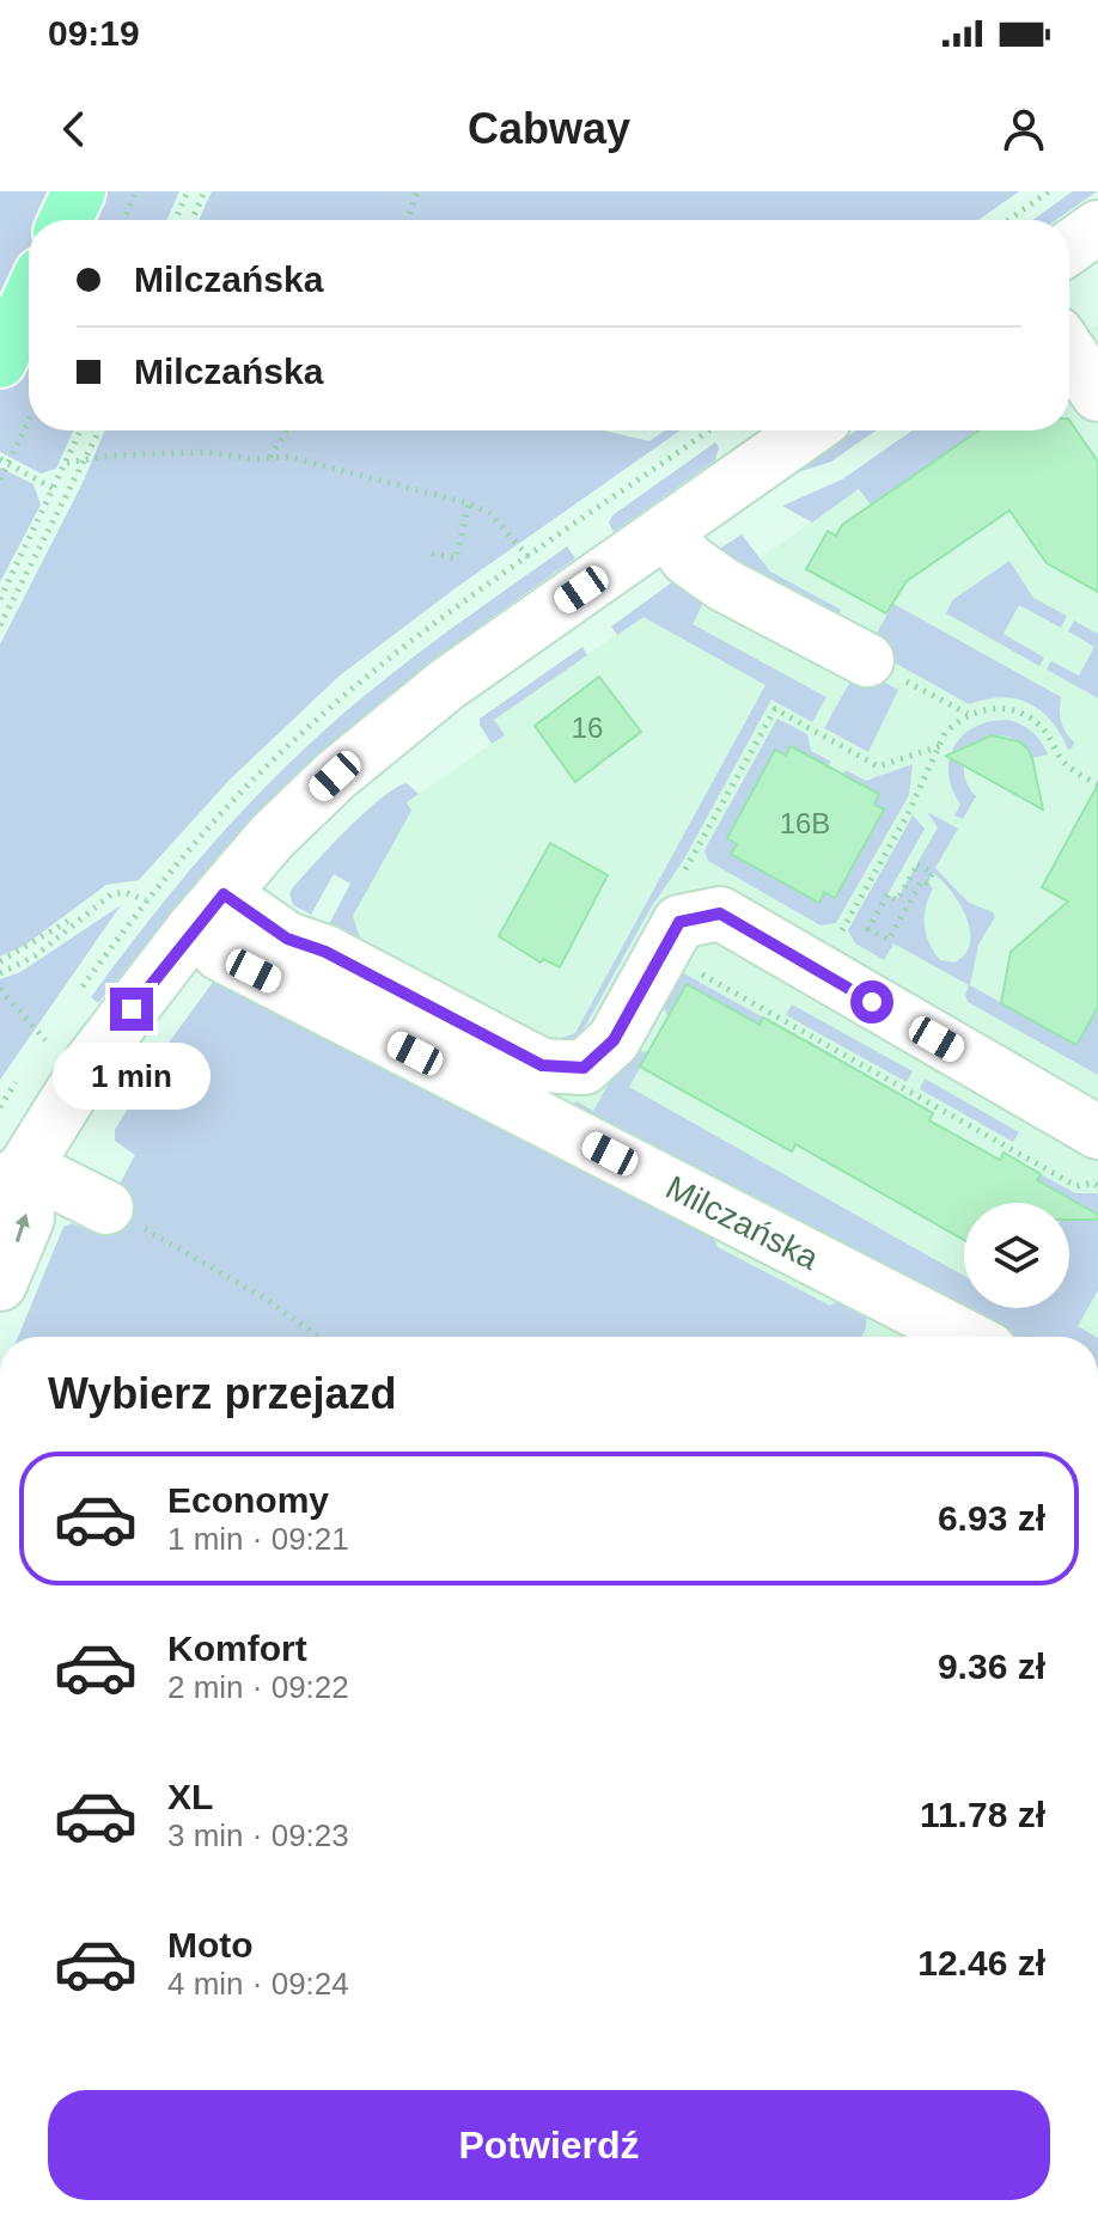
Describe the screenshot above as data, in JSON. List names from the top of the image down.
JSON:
{
  "streets": {
    "street": ["Milczańska"]
  },
  "house_numbers": ["16", "16B"],
  "page": {
    "status": "09:19",
    "header": "Cabway",
    "banner": ["Milczańska", "Milczańska"],
    "bubble": "1 min",
    "heading": "Wybierz przejazd",
    "list": [
      {
        "name": "Economy",
        "note": "1 min · 09:21",
        "value": "6.93 zł"
      },
      {
        "name": "Komfort",
        "note": "2 min · 09:22",
        "value": "9.36 zł"
      },
      {
        "name": "XL",
        "note": "3 min · 09:23",
        "value": "11.78 zł"
      },
      {
        "name": "Moto",
        "note": "4 min · 09:24",
        "value": "12.46 zł"
      }
    ],
    "buttons": "Potwierdź"
  }
}
